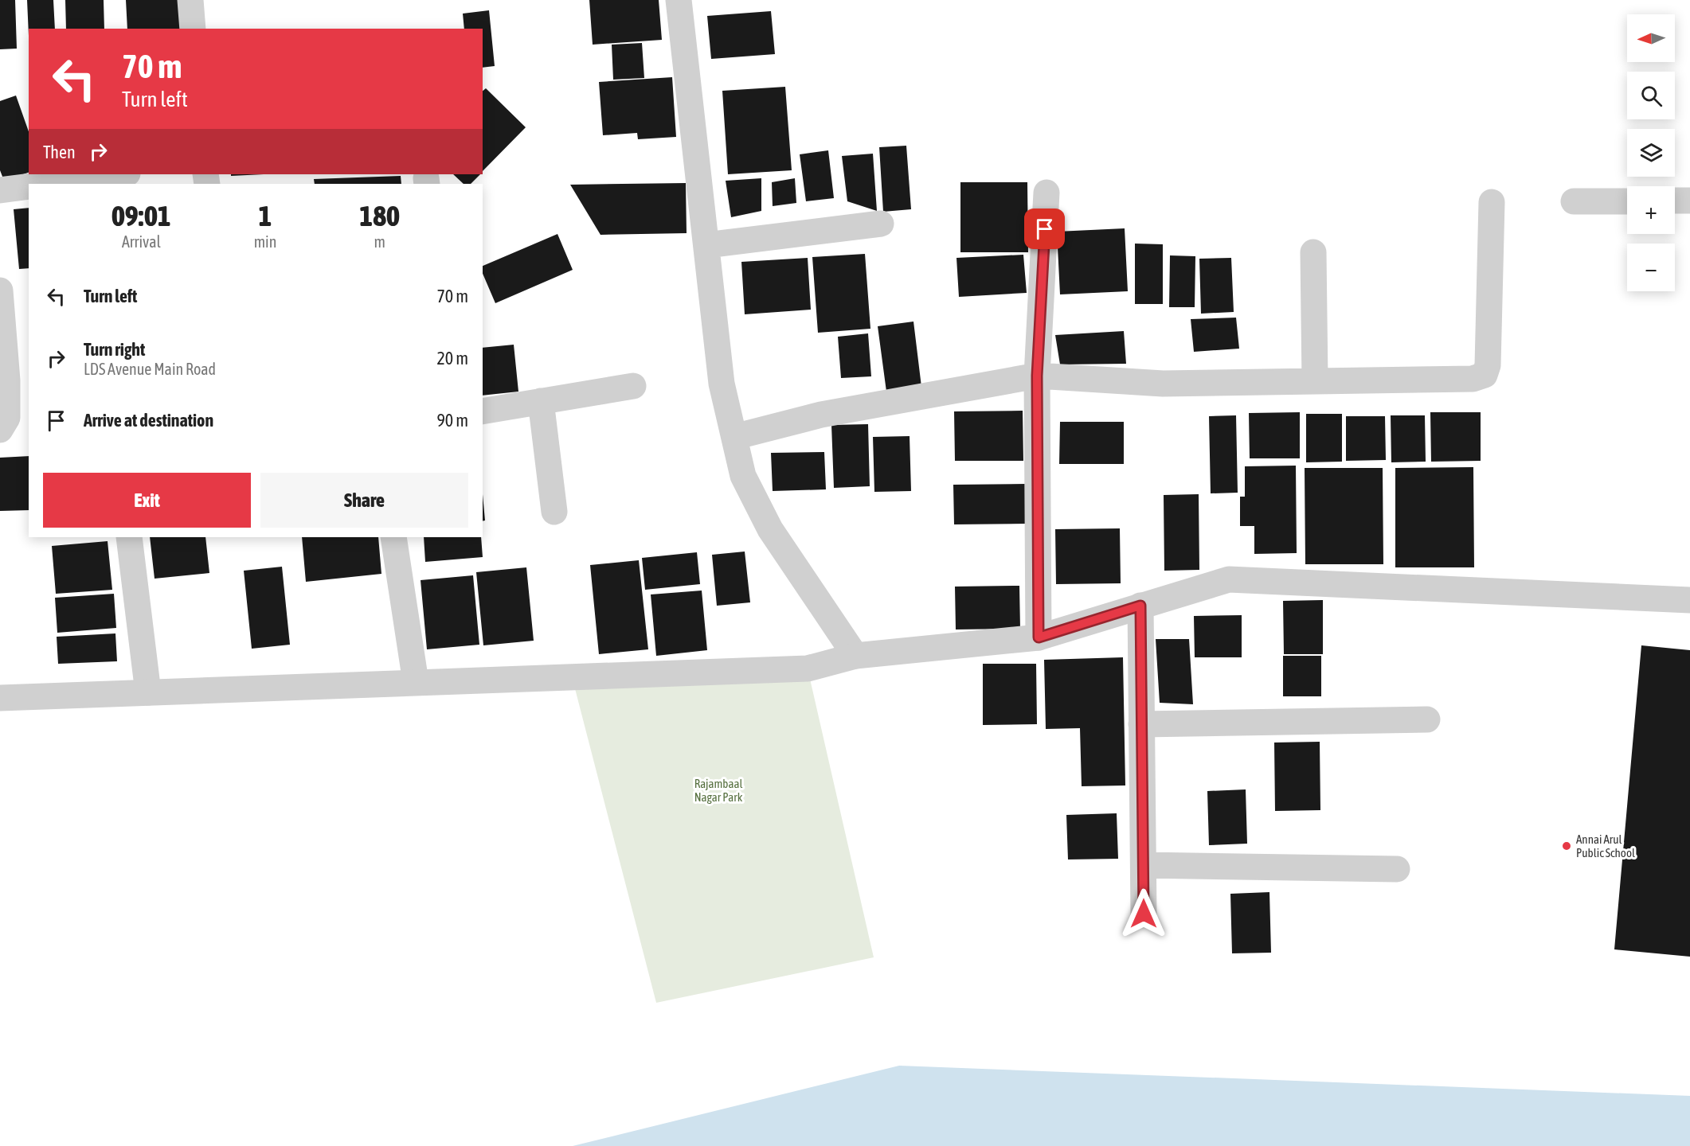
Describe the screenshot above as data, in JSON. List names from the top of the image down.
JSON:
{
  "parks": ["Rajambaal Nagar Park"],
  "places": ["Annai Arul Public School"],
  "north": "left",
  "page": {
    "map_buttons": ["+", "−"],
    "turn": ["70 m", "Turn left"],
    "then": "Then",
    "eta": [
      "09:01",
      "Arrival",
      "1",
      "min",
      "180",
      "m"
    ],
    "list": [
      {
        "name": "Turn left",
        "value": "70 m"
      },
      {
        "name": "Turn right",
        "note": "LDS Avenue Main Road",
        "value": "20 m"
      },
      {
        "name": "Arrive at destination",
        "value": "90 m"
      }
    ],
    "buttons": ["Exit", "Share"]
  }
}
